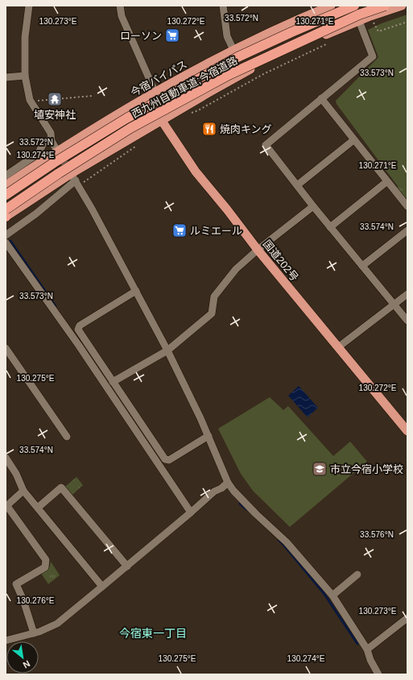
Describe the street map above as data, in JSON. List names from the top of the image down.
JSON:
{
  "streets": {
    "highway": ["今宿バイパス", "西九州自動車道;今宿道路", "国道202号"]
  },
  "crossings": [
    ["今宿バイパス", "国道202号"]
  ],
  "districts": ["今宿東一丁目"],
  "places": {
    "supermarket": ["ローソン", "ルミエール"],
    "temple": ["埴安神社"],
    "restaurant": ["焼肉キング"],
    "school or university": ["市立今宿小学校"]
  },
  "north": "bottom right",
  "coordinates": [
    "33.572°N",
    "130.273°E",
    "130.272°E",
    "130.271°E",
    "33.573°N",
    "130.274°E",
    "33.574°N",
    "130.275°E",
    "33.576°N",
    "130.276°E"
  ]
}
